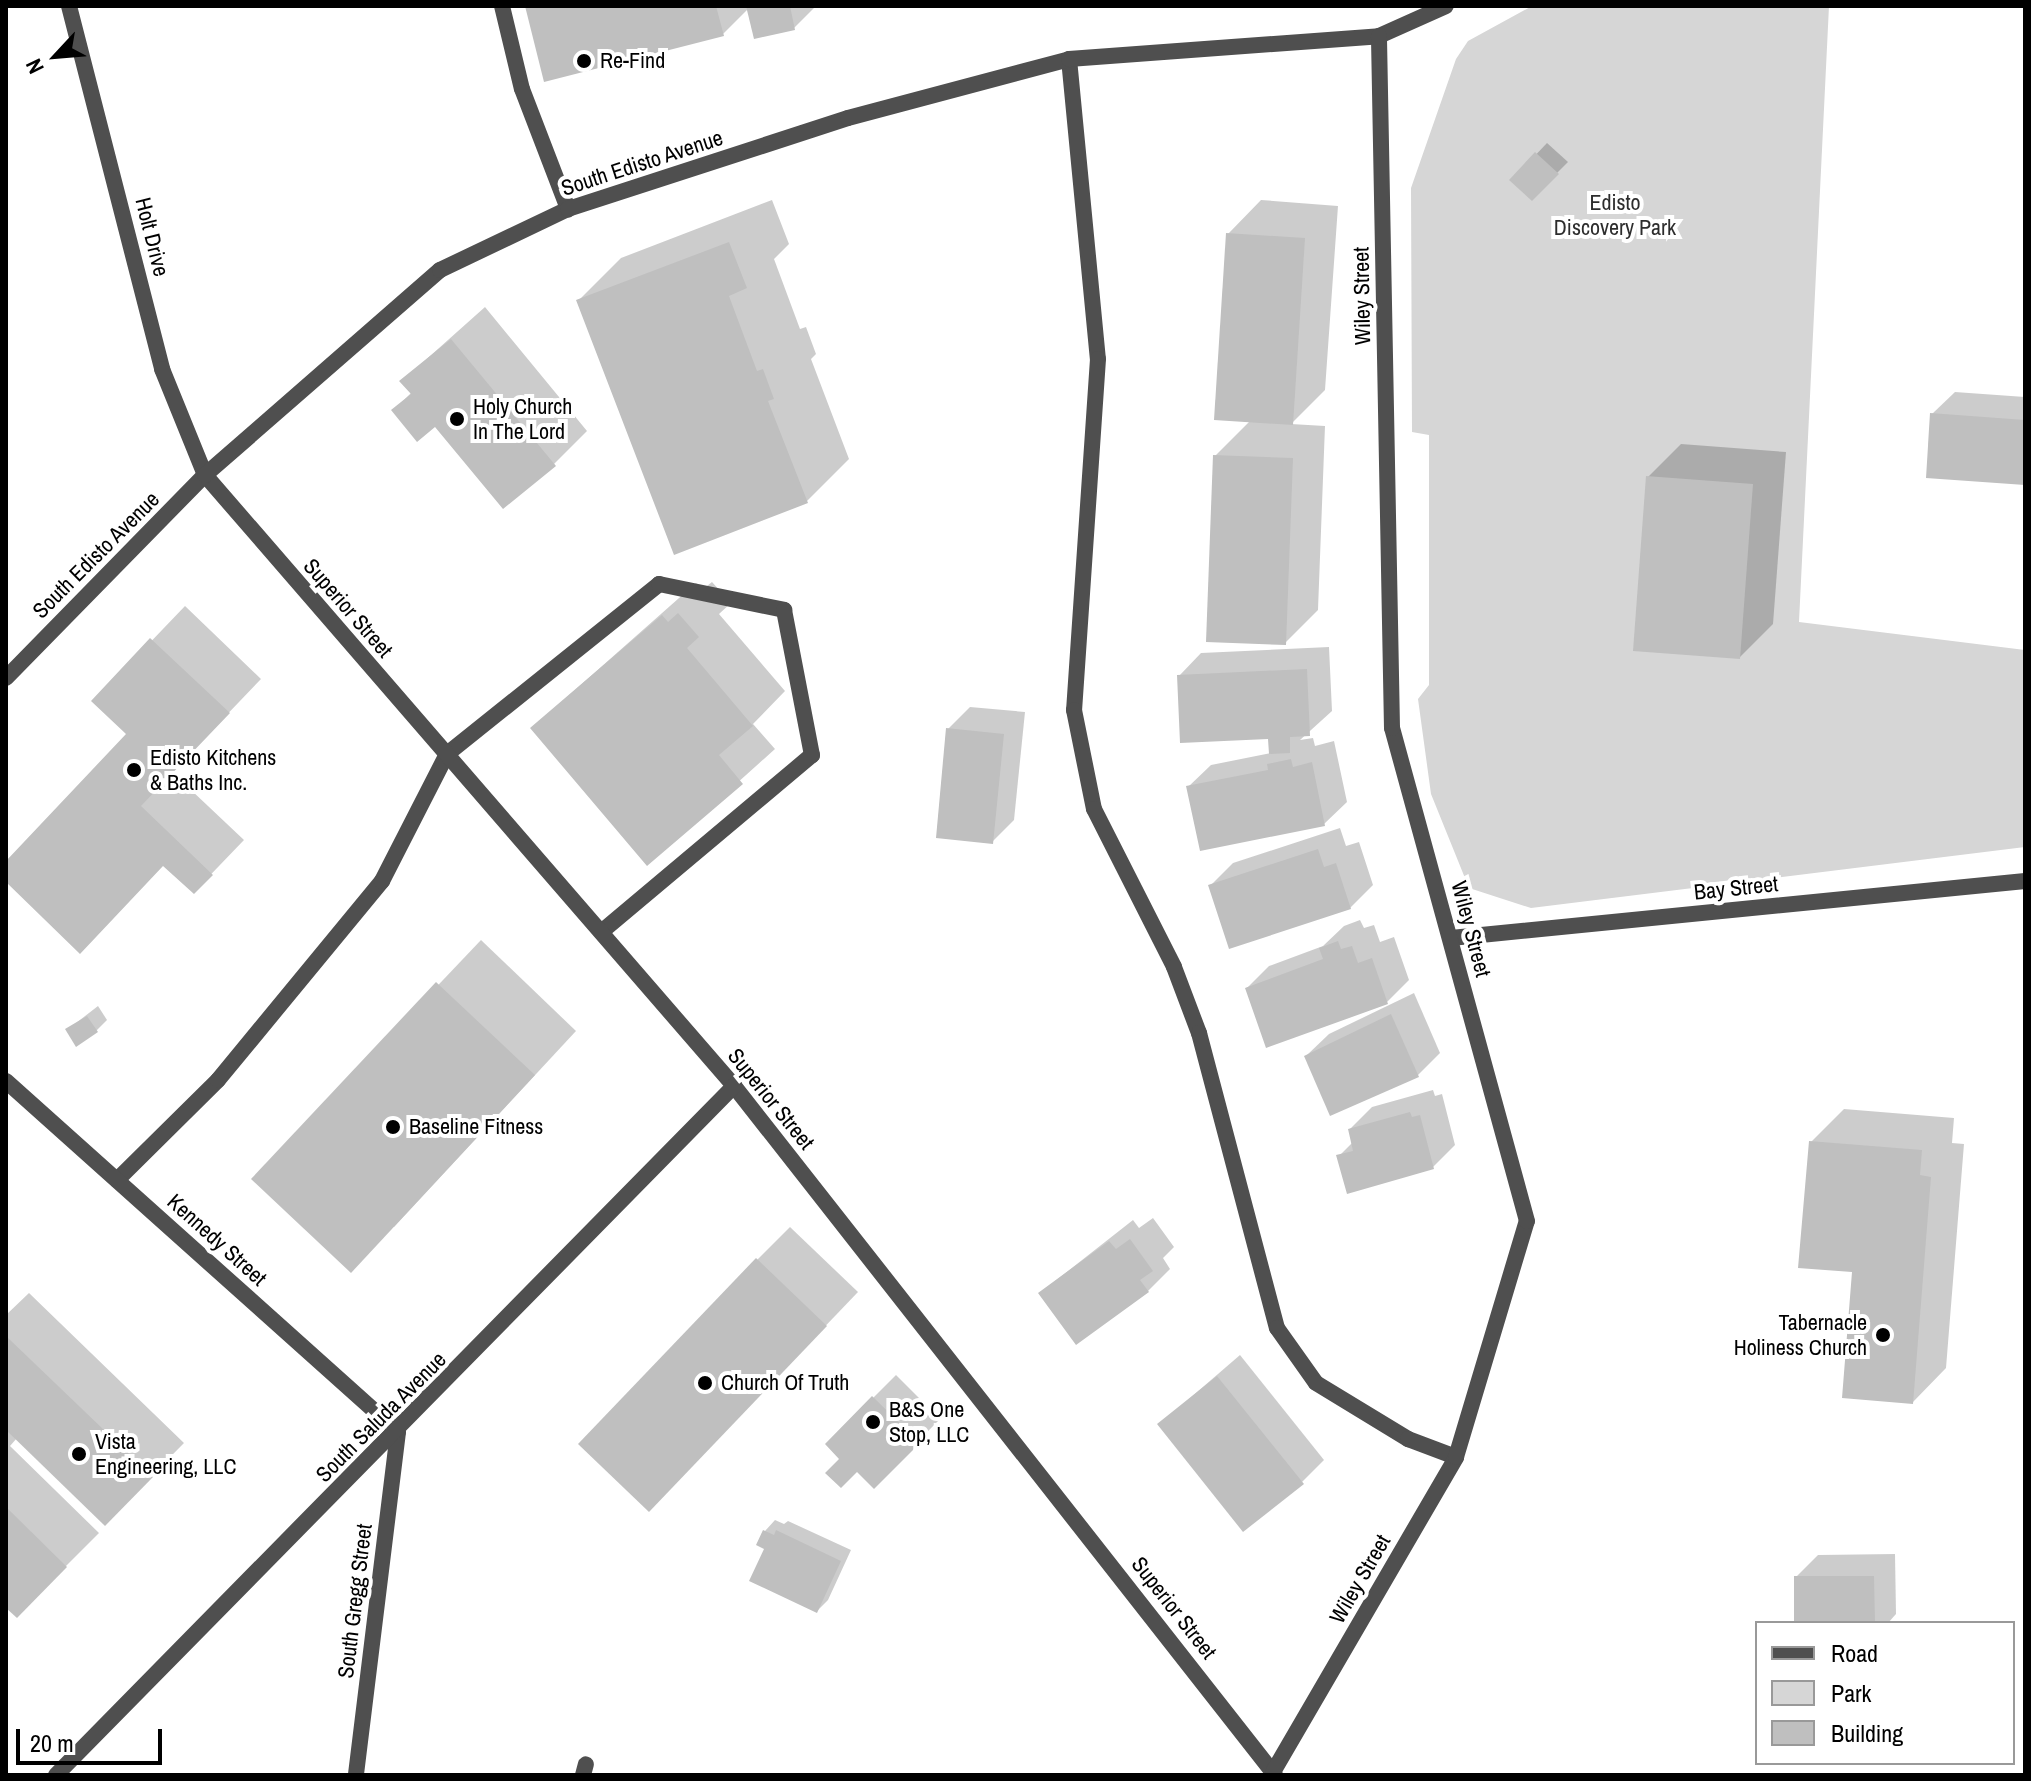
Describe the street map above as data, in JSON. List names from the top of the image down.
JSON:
{
  "streets": {
    "street": [
      "South Edisto Avenue",
      "Holt Drive",
      "Wiley Street",
      "Superior Street",
      "Bay Street",
      "Kennedy Street",
      "South Saluda Avenue",
      "South Gregg Street"
    ]
  },
  "crossings": [
    ["South Edisto Avenue", "Holt Drive"],
    ["South Edisto Avenue", "Wiley Street"],
    ["South Edisto Avenue", "Superior Street"],
    ["Holt Drive", "Superior Street"],
    ["Wiley Street", "Superior Street"],
    ["Wiley Street", "Bay Street"],
    ["Superior Street", "South Saluda Avenue"],
    ["Kennedy Street", "South Saluda Avenue"],
    ["Kennedy Street", "South Gregg Street"],
    ["South Saluda Avenue", "South Gregg Street"]
  ],
  "parks": ["Edisto Discovery Park"],
  "places": [
    "Re-Find",
    "Holy Church In The Lord",
    "Edisto Kitchens & Baths Inc.",
    "Baseline Fitness",
    "Tabernacle Holiness Church",
    "Church Of Truth",
    "B&S One Stop, LLC",
    "Vista Engineering, LLC"
  ],
  "legend": ["Road", "Park", "Building"],
  "scale_bar": "20 m",
  "north": "bottom left"
}
